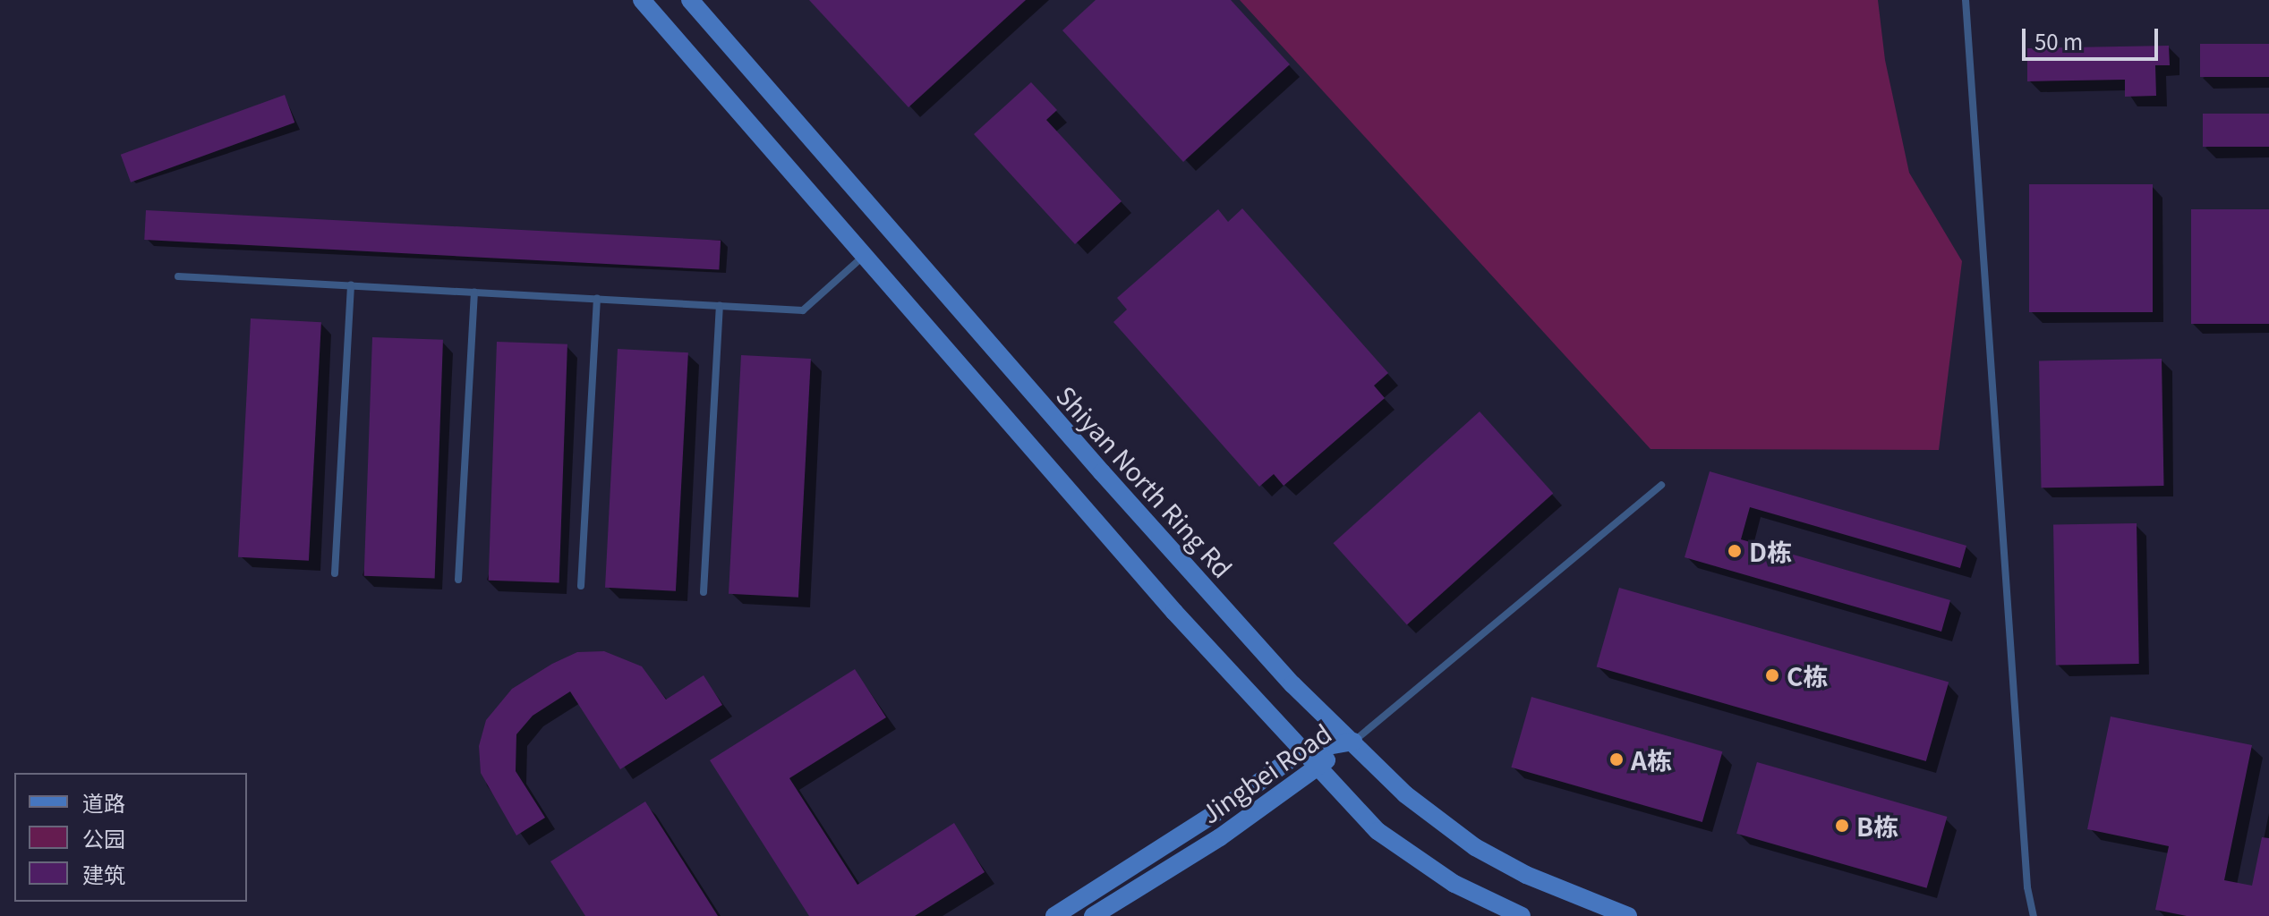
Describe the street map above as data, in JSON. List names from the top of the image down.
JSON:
{
  "streets": {
    "main road": ["Shiyan North Ring Rd", "Jingbei Road"]
  },
  "crossings": [
    ["Shiyan North Ring Rd", "Jingbei Road"]
  ],
  "places": [
    "D栋",
    "C栋",
    "A栋",
    "B栋"
  ],
  "legend": ["道路", "公园", "建筑"],
  "scale_bar": "50 m"
}
